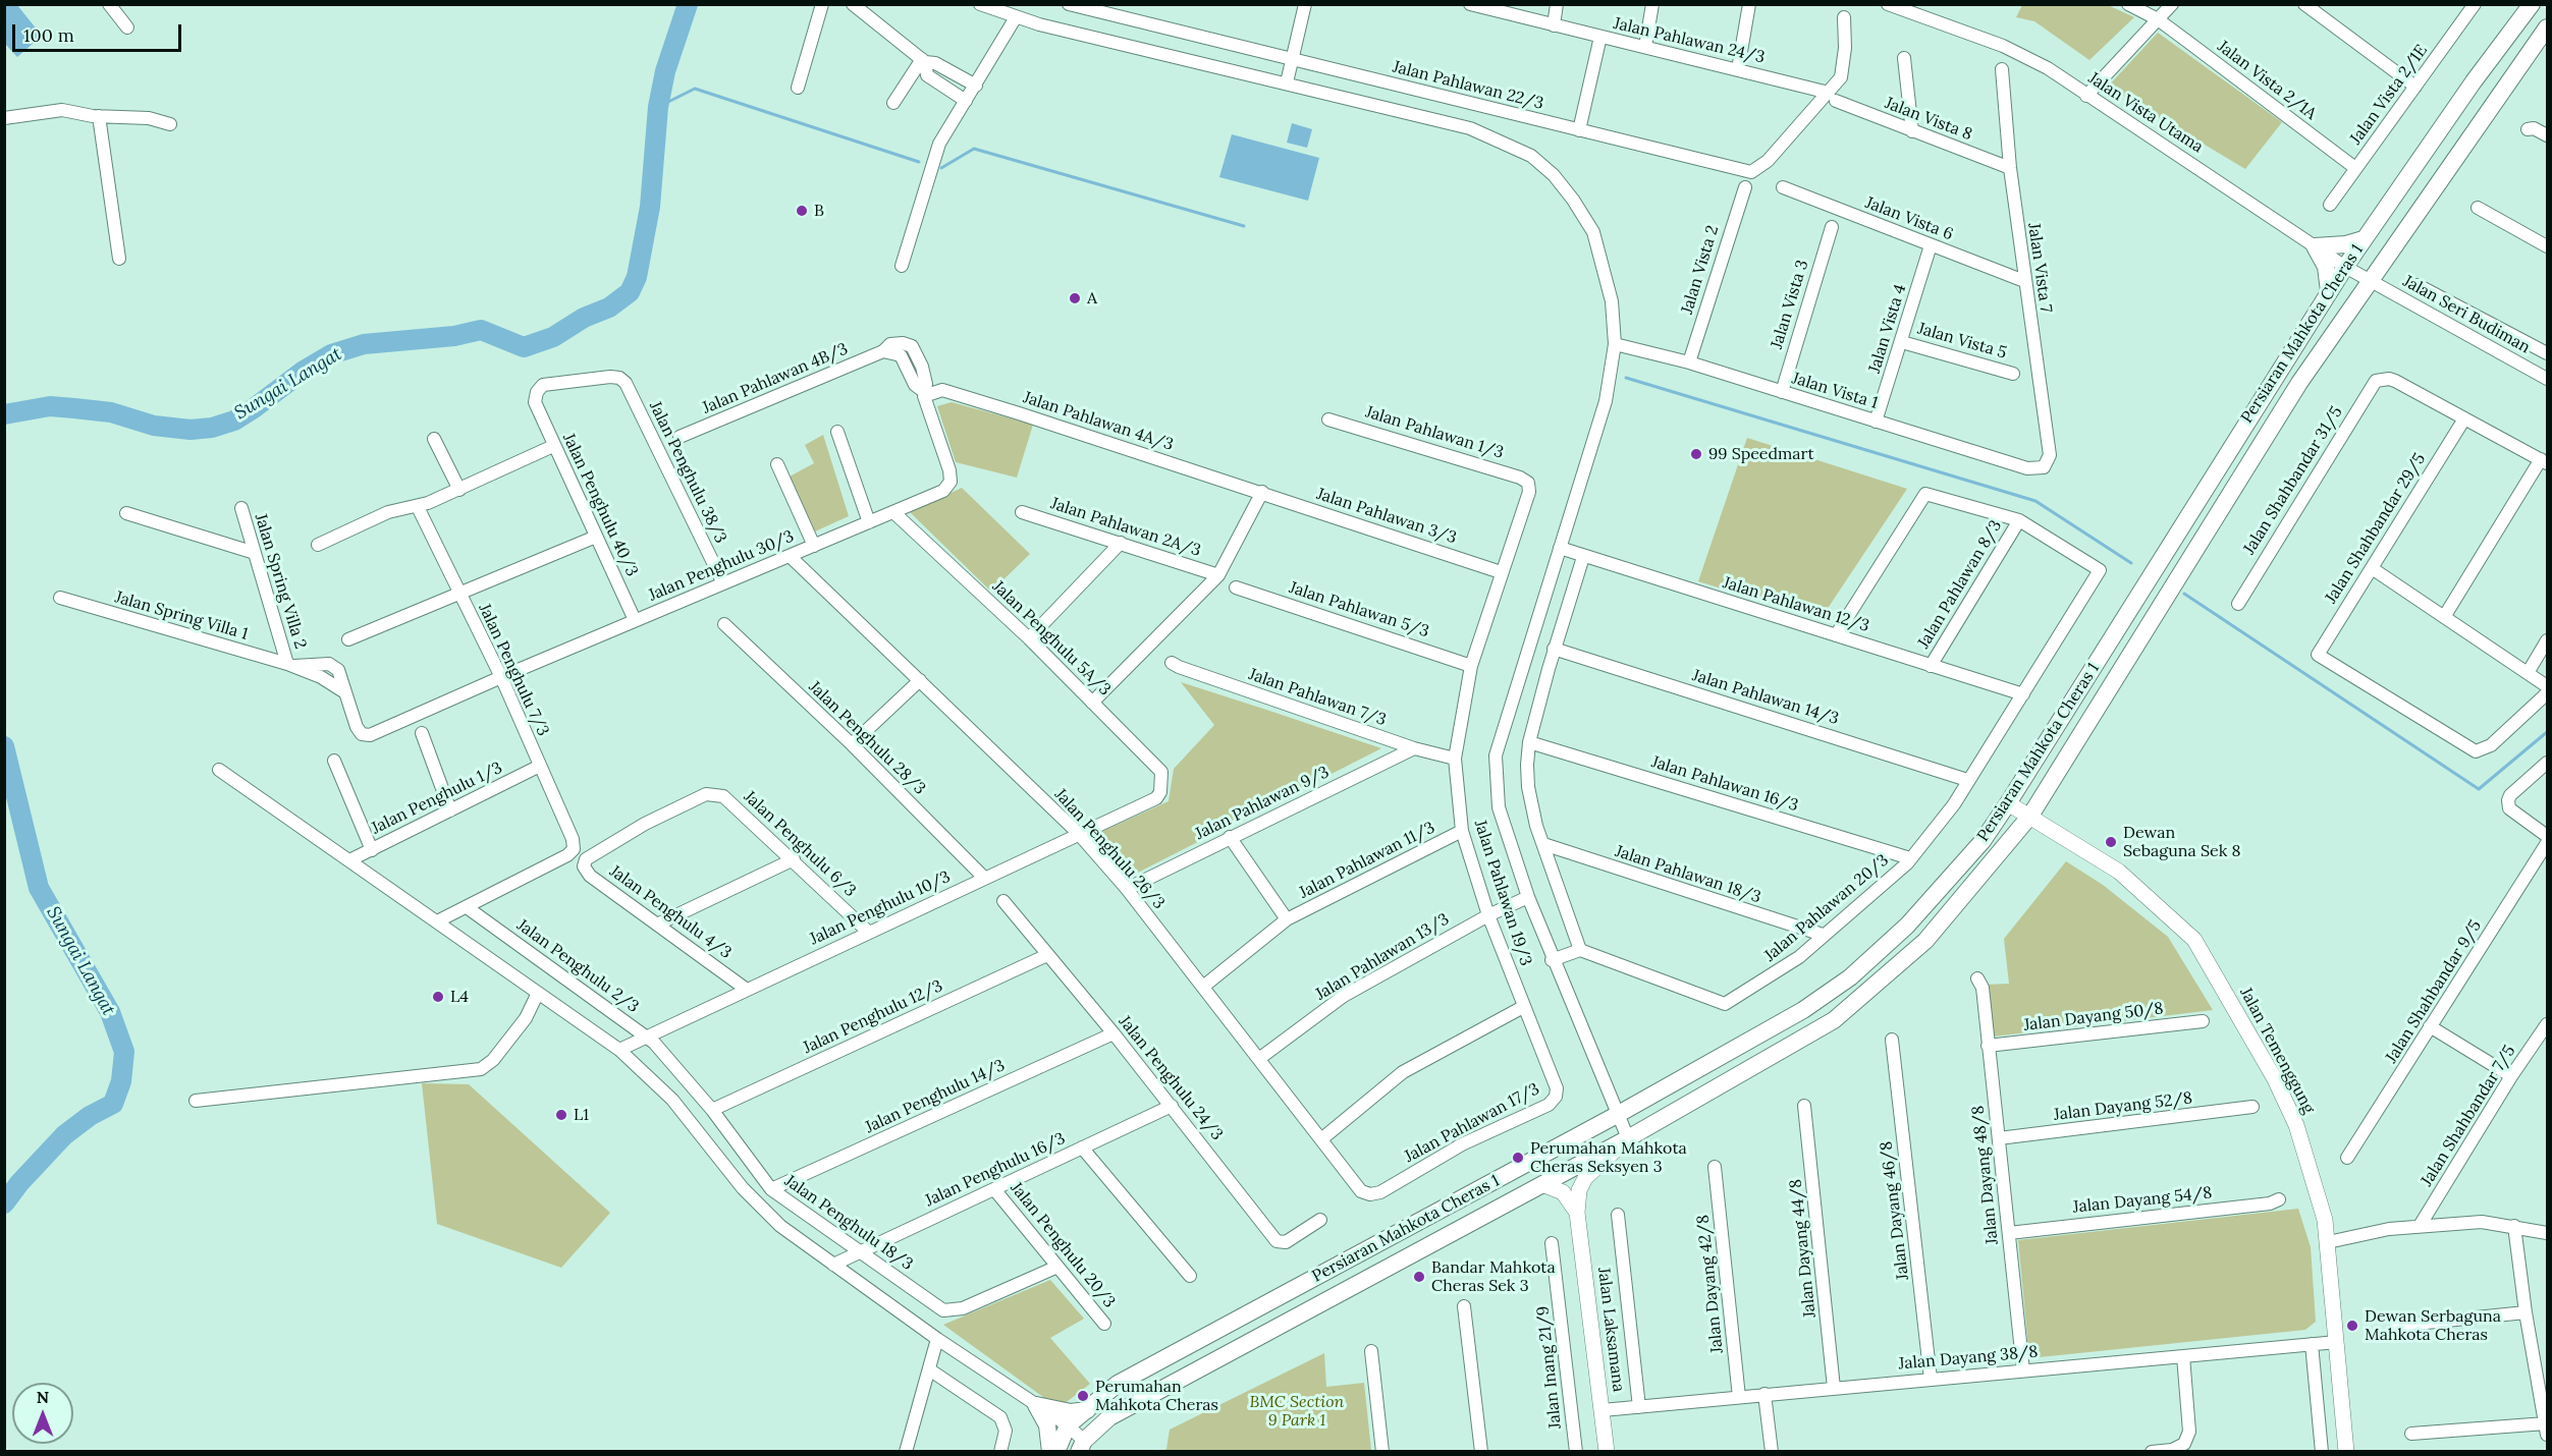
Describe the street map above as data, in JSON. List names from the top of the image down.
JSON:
{
  "streets": {
    "main road": ["Persiaran Mahkota Cheras 1"],
    "street": [
      "Jalan Pahlawan 24/3",
      "Jalan Vista 2/1A",
      "Jalan Pahlawan 22/3",
      "Jalan Vista 2/1E",
      "Jalan Vista Utama",
      "Jalan Vista 8",
      "Jalan Vista 6",
      "Jalan Vista 7",
      "Jalan Vista 2",
      "Jalan Vista 3",
      "Jalan Seri Budiman",
      "Jalan Vista 4",
      "Jalan Vista 5",
      "Jalan Pahlawan 4B/3",
      "Jalan Vista 1",
      "Jalan Pahlawan 4A/3",
      "Jalan Pahlawan 1/3",
      "Jalan Penghulu 38/3",
      "Jalan Shahbandar 31/5",
      "Jalan Penghulu 40/3",
      "Jalan Pahlawan 3/3",
      "Jalan Pahlawan 2A/3",
      "Jalan Shahbandar 29/5",
      "Jalan Penghulu 30/3",
      "Jalan Spring Villa 2",
      "Jalan Pahlawan 8/3",
      "Jalan Pahlawan 12/3",
      "Jalan Pahlawan 5/3",
      "Jalan Spring Villa 1",
      "Jalan Penghulu 5A/3",
      "Jalan Penghulu 7/3",
      "Jalan Pahlawan 7/3",
      "Jalan Pahlawan 14/3",
      "Jalan Penghulu 28/3",
      "Jalan Pahlawan 16/3",
      "Jalan Penghulu 1/3",
      "Jalan Pahlawan 9/3",
      "Jalan Penghulu 6/3",
      "Jalan Penghulu 26/3",
      "Jalan Pahlawan 11/3",
      "Jalan Pahlawan 18/3",
      "Jalan Pahlawan 19/3",
      "Jalan Penghulu 10/3",
      "Jalan Pahlawan 20/3",
      "Jalan Penghulu 4/3",
      "Jalan Pahlawan 13/3",
      "Jalan Penghulu 2/3",
      "Jalan Shahbandar 9/5",
      "Jalan Penghulu 12/3",
      "Jalan Dayang 50/8",
      "Jalan Temenggung",
      "Jalan Penghulu 24/3",
      "Jalan Penghulu 14/3",
      "Jalan Dayang 52/8",
      "Jalan Shahbandar 7/5",
      "Jalan Pahlawan 17/3",
      "Jalan Penghulu 16/3",
      "Jalan Dayang 48/8",
      "Jalan Dayang 54/8",
      "Jalan Dayang 46/8",
      "Jalan Penghulu 18/3",
      "Jalan Penghulu 20/3",
      "Jalan Dayang 44/8",
      "Jalan Dayang 42/8",
      "Jalan Laksamana",
      "Jalan Dayang 38/8",
      "Jalan Inang 21/9"
    ]
  },
  "crossings": [
    ["Jalan Pahlawan 24/3", "Jalan Pahlawan 22/3"],
    ["Jalan Pahlawan 24/3", "Jalan Vista 8"],
    ["Jalan Vista 2/1A", "Jalan Vista 2/1E"],
    ["Jalan Pahlawan 22/3", "Jalan Vista 8"],
    ["Jalan Vista Utama", "Jalan Seri Budiman"],
    ["Jalan Vista Utama", "Persiaran Mahkota Cheras 1"],
    ["Jalan Vista 8", "Jalan Vista 7"],
    ["Jalan Vista 6", "Jalan Vista 7"],
    ["Jalan Vista 6", "Jalan Vista 4"],
    ["Jalan Vista 7", "Jalan Vista 1"],
    ["Jalan Vista 2", "Jalan Vista 1"],
    ["Jalan Vista 3", "Jalan Vista 1"],
    ["Jalan Seri Budiman", "Persiaran Mahkota Cheras 1"],
    ["Jalan Vista 4", "Jalan Vista 5"],
    ["Jalan Vista 4", "Jalan Vista 1"],
    ["Persiaran Mahkota Cheras 1", "Jalan Temenggung"],
    ["Persiaran Mahkota Cheras 1", "Jalan Laksamana"],
    ["Jalan Pahlawan 4B/3", "Jalan Pahlawan 4A/3"],
    ["Jalan Pahlawan 4B/3", "Jalan Penghulu 30/3"],
    ["Jalan Pahlawan 4A/3", "Jalan Pahlawan 3/3"],
    ["Jalan Pahlawan 4A/3", "Jalan Penghulu 30/3"],
    ["Jalan Pahlawan 1/3", "Jalan Pahlawan 19/3"],
    ["Jalan Penghulu 38/3", "Jalan Penghulu 40/3"],
    ["Jalan Penghulu 38/3", "Jalan Penghulu 30/3"],
    ["Jalan Shahbandar 31/5", "Jalan Shahbandar 29/5"],
    ["Jalan Penghulu 40/3", "Jalan Penghulu 30/3"],
    ["Jalan Pahlawan 3/3", "Jalan Pahlawan 19/3"],
    ["Jalan Penghulu 30/3", "Jalan Spring Villa 1"],
    ["Jalan Penghulu 30/3", "Jalan Penghulu 5A/3"],
    ["Jalan Penghulu 30/3", "Jalan Penghulu 7/3"],
    ["Jalan Penghulu 30/3", "Jalan Penghulu 26/3"],
    ["Jalan Spring Villa 2", "Jalan Spring Villa 1"],
    ["Jalan Pahlawan 8/3", "Jalan Pahlawan 12/3"],
    ["Jalan Pahlawan 8/3", "Jalan Pahlawan 20/3"],
    ["Jalan Pahlawan 12/3", "Jalan Pahlawan 20/3"],
    ["Jalan Pahlawan 5/3", "Jalan Pahlawan 19/3"],
    ["Jalan Penghulu 5A/3", "Jalan Penghulu 10/3"],
    ["Jalan Penghulu 7/3", "Jalan Penghulu 1/3"],
    ["Jalan Penghulu 7/3", "Jalan Penghulu 2/3"],
    ["Jalan Pahlawan 7/3", "Jalan Pahlawan 9/3"],
    ["Jalan Pahlawan 7/3", "Jalan Pahlawan 19/3"],
    ["Jalan Pahlawan 14/3", "Jalan Pahlawan 20/3"],
    ["Jalan Penghulu 28/3", "Jalan Penghulu 10/3"],
    ["Jalan Pahlawan 16/3", "Jalan Pahlawan 20/3"],
    ["Jalan Pahlawan 9/3", "Jalan Penghulu 26/3"],
    ["Jalan Penghulu 6/3", "Jalan Penghulu 10/3"],
    ["Jalan Penghulu 6/3", "Jalan Penghulu 4/3"],
    ["Jalan Penghulu 26/3", "Jalan Pahlawan 11/3"],
    ["Jalan Penghulu 26/3", "Jalan Penghulu 10/3"],
    ["Jalan Penghulu 26/3", "Jalan Pahlawan 13/3"],
    ["Jalan Penghulu 26/3", "Jalan Pahlawan 17/3"],
    ["Jalan Pahlawan 11/3", "Jalan Pahlawan 19/3"],
    ["Jalan Pahlawan 18/3", "Jalan Pahlawan 20/3"],
    ["Jalan Pahlawan 19/3", "Jalan Pahlawan 13/3"],
    ["Jalan Pahlawan 19/3", "Jalan Pahlawan 17/3"],
    ["Jalan Penghulu 10/3", "Jalan Penghulu 4/3"],
    ["Jalan Penghulu 10/3", "Jalan Penghulu 2/3"],
    ["Jalan Penghulu 2/3", "Jalan Penghulu 18/3"],
    ["Jalan Penghulu 12/3", "Jalan Penghulu 24/3"],
    ["Jalan Penghulu 12/3", "Jalan Penghulu 18/3"],
    ["Jalan Dayang 50/8", "Jalan Dayang 48/8"],
    ["Jalan Temenggung", "Jalan Dayang 38/8"],
    ["Jalan Penghulu 24/3", "Jalan Penghulu 14/3"],
    ["Jalan Penghulu 24/3", "Jalan Penghulu 16/3"],
    ["Jalan Penghulu 14/3", "Jalan Penghulu 18/3"],
    ["Jalan Dayang 52/8", "Jalan Dayang 48/8"],
    ["Jalan Penghulu 16/3", "Jalan Penghulu 18/3"],
    ["Jalan Penghulu 16/3", "Jalan Penghulu 20/3"],
    ["Jalan Dayang 48/8", "Jalan Dayang 54/8"],
    ["Jalan Dayang 48/8", "Jalan Dayang 38/8"],
    ["Jalan Dayang 46/8", "Jalan Dayang 38/8"],
    ["Jalan Penghulu 18/3", "Jalan Penghulu 20/3"],
    ["Jalan Dayang 44/8", "Jalan Dayang 38/8"],
    ["Jalan Dayang 42/8", "Jalan Dayang 38/8"],
    ["Jalan Laksamana", "Jalan Dayang 38/8"]
  ],
  "water": ["Sungai Langat"],
  "parks": ["BMC Section 9 Park 1"],
  "places": [
    "B",
    "A",
    "99 Speedmart",
    "Dewan Sebaguna Sek 8",
    "L4",
    "L1",
    "Perumahan Mahkota Cheras Seksyen 3",
    "Bandar Mahkota Cheras Sek 3",
    "Dewan Serbaguna Mahkota Cheras",
    "Perumahan Mahkota Cheras"
  ],
  "scale_bar": "100 m",
  "north": "top"
}
